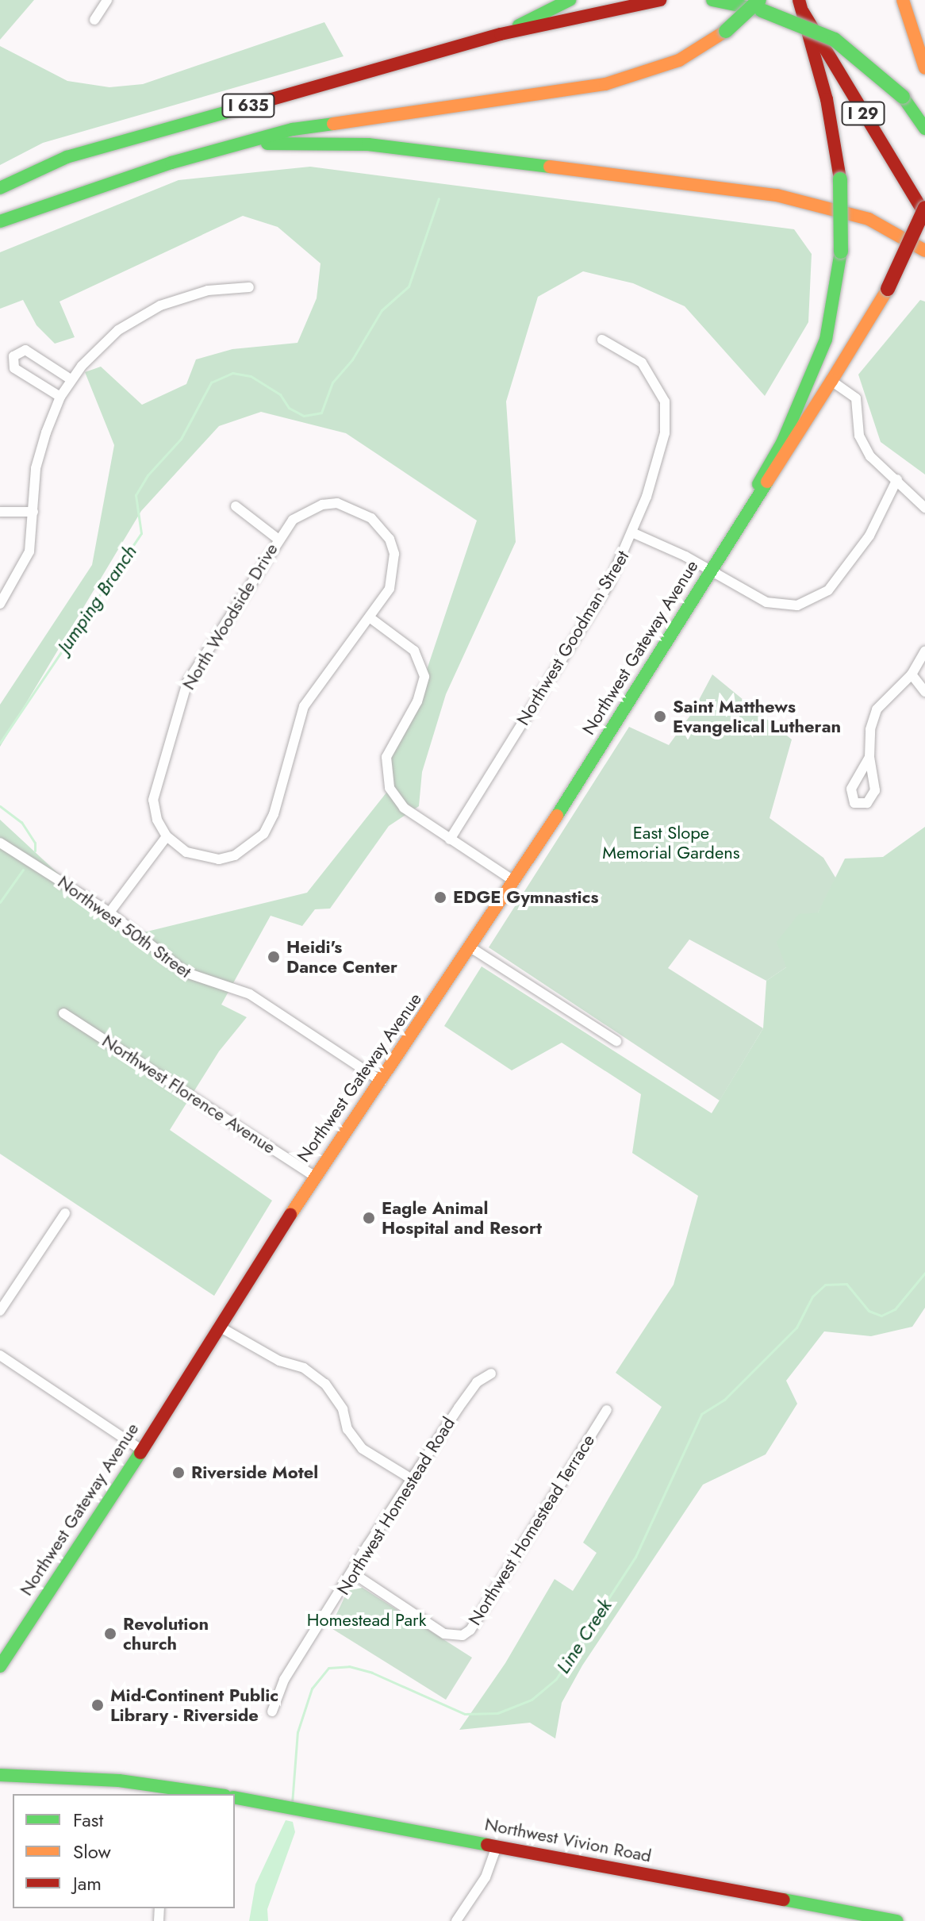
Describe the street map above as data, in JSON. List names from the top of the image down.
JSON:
{
  "streets": {
    "main road": [
      "I 635",
      "I 29",
      "Northwest Gateway Avenue",
      "Northwest Vivion Road"
    ],
    "street": [
      "North Woodside Drive",
      "Northwest Goodman Street",
      "Northwest 50th Street",
      "Northwest Florence Avenue",
      "Northwest Homestead Road",
      "Northwest Homestead Terrace"
    ]
  },
  "crossings": [
    ["I 29", "Northwest Gateway Avenue"],
    ["Northwest Gateway Avenue", "Northwest 50th Street"],
    ["Northwest Gateway Avenue", "Northwest Florence Avenue"],
    ["Northwest Homestead Road", "Northwest Homestead Terrace"]
  ],
  "water": ["Jumping Branch", "Line Creek"],
  "parks": ["East Slope Memorial Gardens", "Homestead Park"],
  "places": [
    "Saint Matthews Evangelical Lutheran",
    "EDGE Gymnastics",
    "Heidi's Dance Center",
    "Eagle Animal Hospital and Resort",
    "Riverside Motel",
    "Revolution church",
    "Mid-Continent Public Library - Riverside"
  ],
  "legend": ["Fast", "Slow", "Jam"]
}
